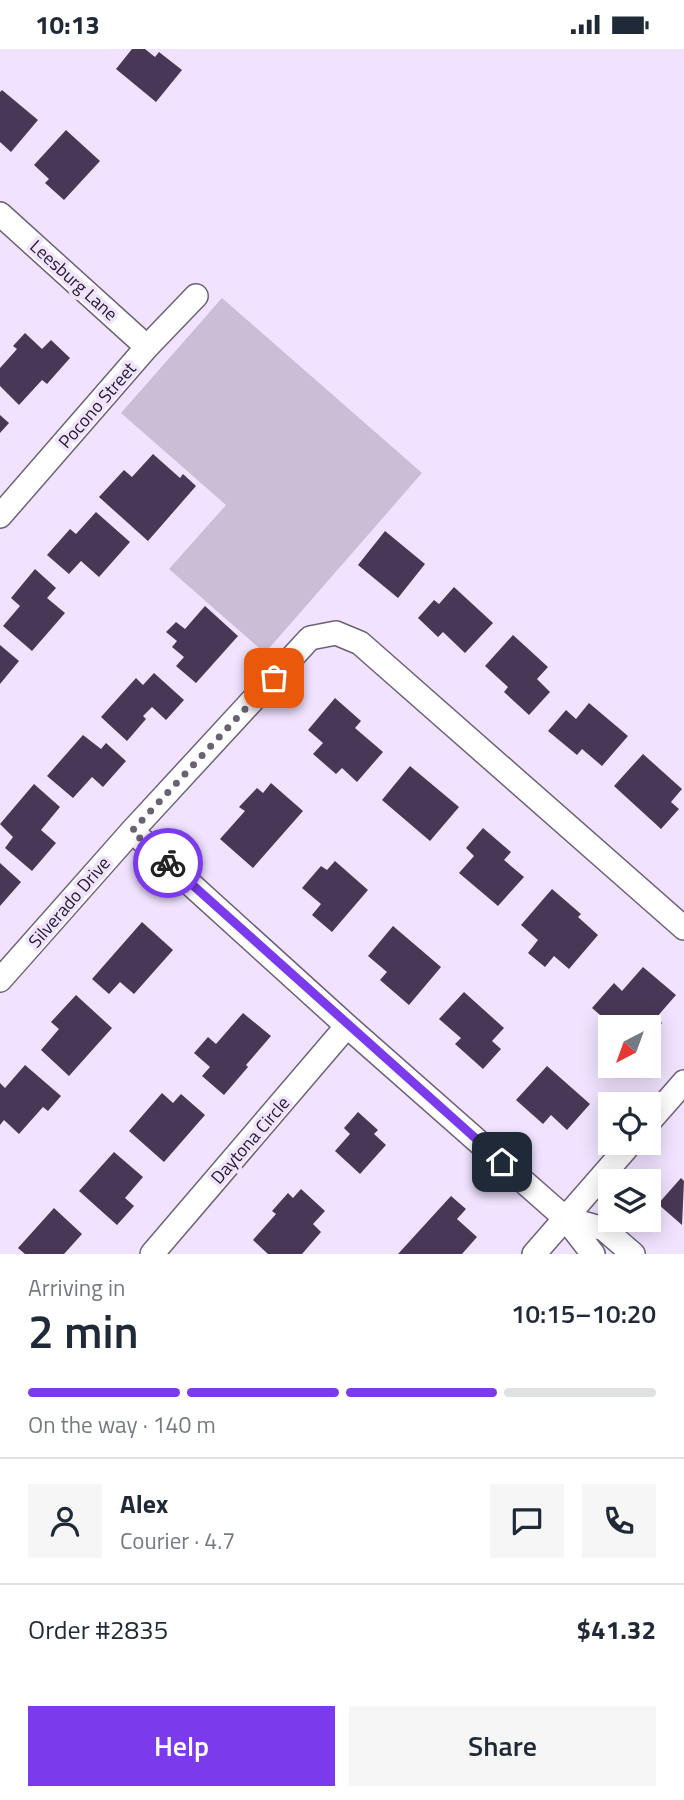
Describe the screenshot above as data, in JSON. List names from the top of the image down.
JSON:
{
  "streets": {
    "street": [
      "Leesburg Lane",
      "Pocono Street",
      "Silverado Drive",
      "Daytona Circle"
    ]
  },
  "crossings": [
    ["Leesburg Lane", "Pocono Street"]
  ],
  "north": "bottom left",
  "page": {
    "status": "10:13",
    "heading": ["2 min", "Arriving in", "10:15–10:20"],
    "panel": [
      "Alex",
      "Courier · 4.7",
      "Order #2835",
      "$41.32"
    ],
    "bar": "On the way · 140 m",
    "buttons": ["Help", "Share"]
  }
}
